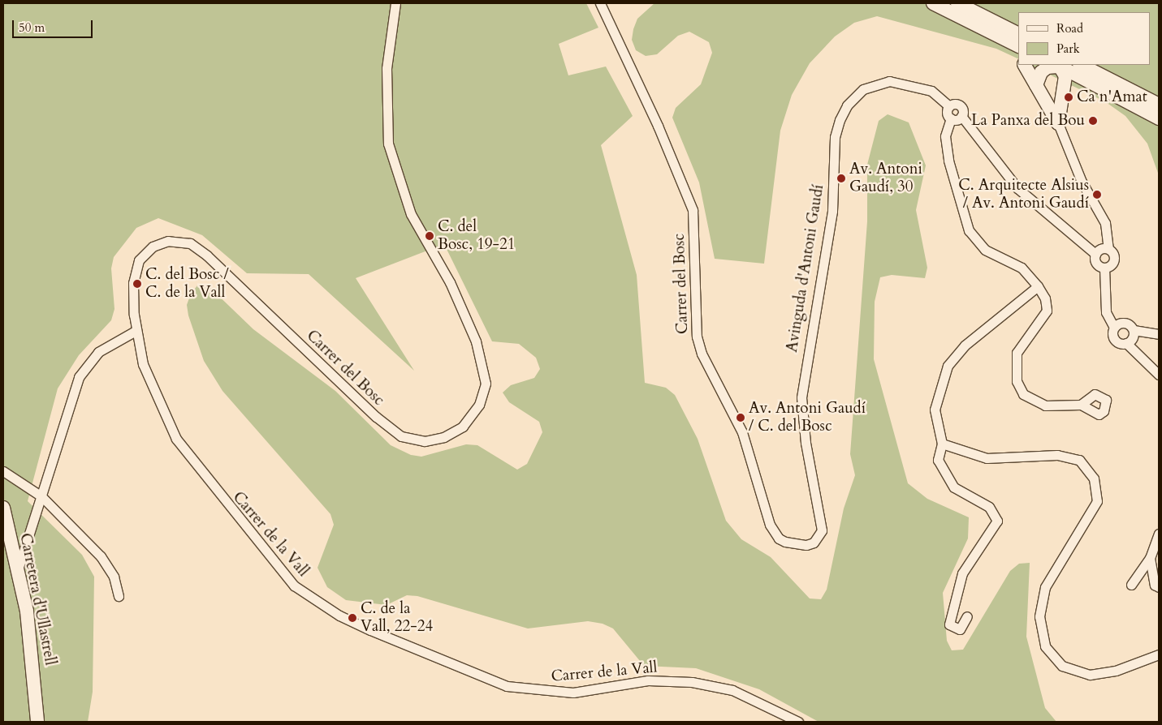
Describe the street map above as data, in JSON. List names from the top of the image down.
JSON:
{
  "streets": {
    "main road": ["Carretera d'Ullastrell"],
    "street": ["Avinguda d'Antoni Gaudí", "Carrer del Bosc", "Carrer de la Vall"]
  },
  "crossings": [
    ["Avinguda d'Antoni Gaudí", "Carrer del Bosc"],
    ["Carrer del Bosc", "Carrer de la Vall"]
  ],
  "places": [
    "Ca n'Amat",
    "La Panxa del Bou",
    "Av. Antoni Gaudí, 30",
    "C. Arquitecte Alsius / Av. Antoni Gaudí",
    "C. del Bosc, 19-21",
    "C. del Bosc / C. de la Vall",
    "Av. Antoni Gaudí / C. del Bosc",
    "C. de la Vall, 22-24"
  ],
  "legend": ["Road", "Park"],
  "scale_bar": "50 m"
}
